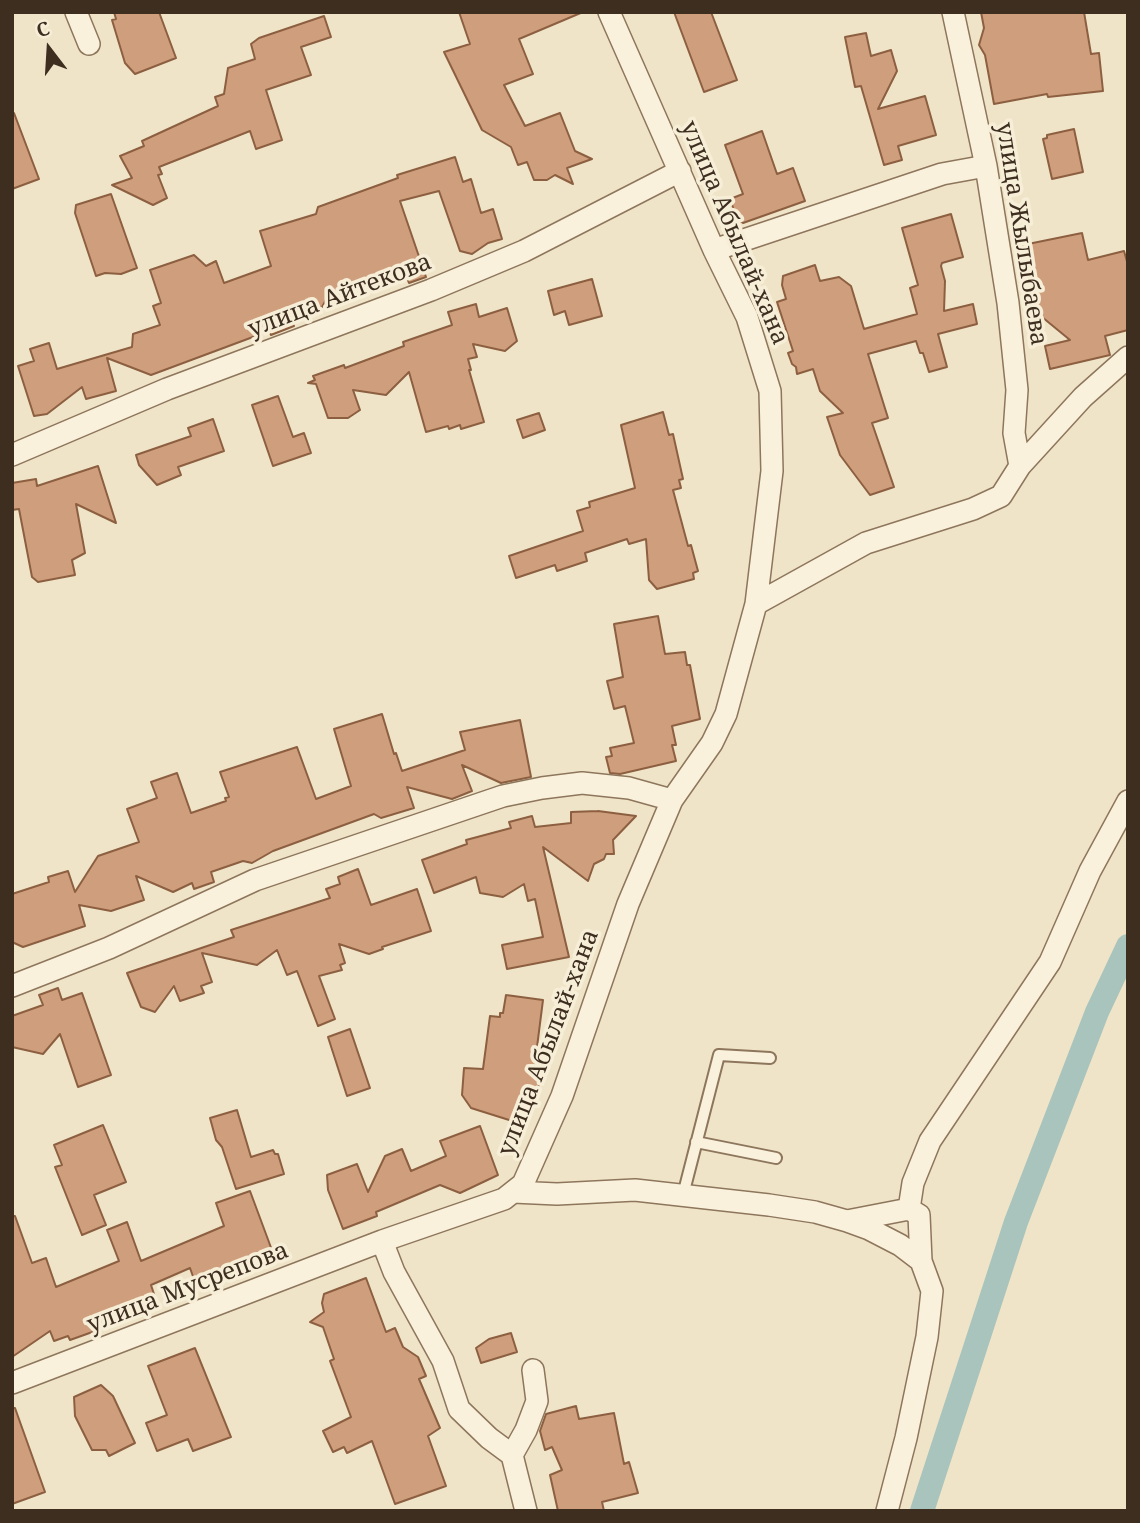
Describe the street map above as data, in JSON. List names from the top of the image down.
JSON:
{
  "streets": {
    "street": [
      "улица Абылай-хана",
      "улица Жылыбаева",
      "улица Айтекова",
      "улица Мусрепова"
    ]
  },
  "crossings": [
    ["улица Абылай-хана", "улица Айтекова"],
    ["улица Абылай-хана", "улица Мусрепова"]
  ],
  "north": "top"
}
